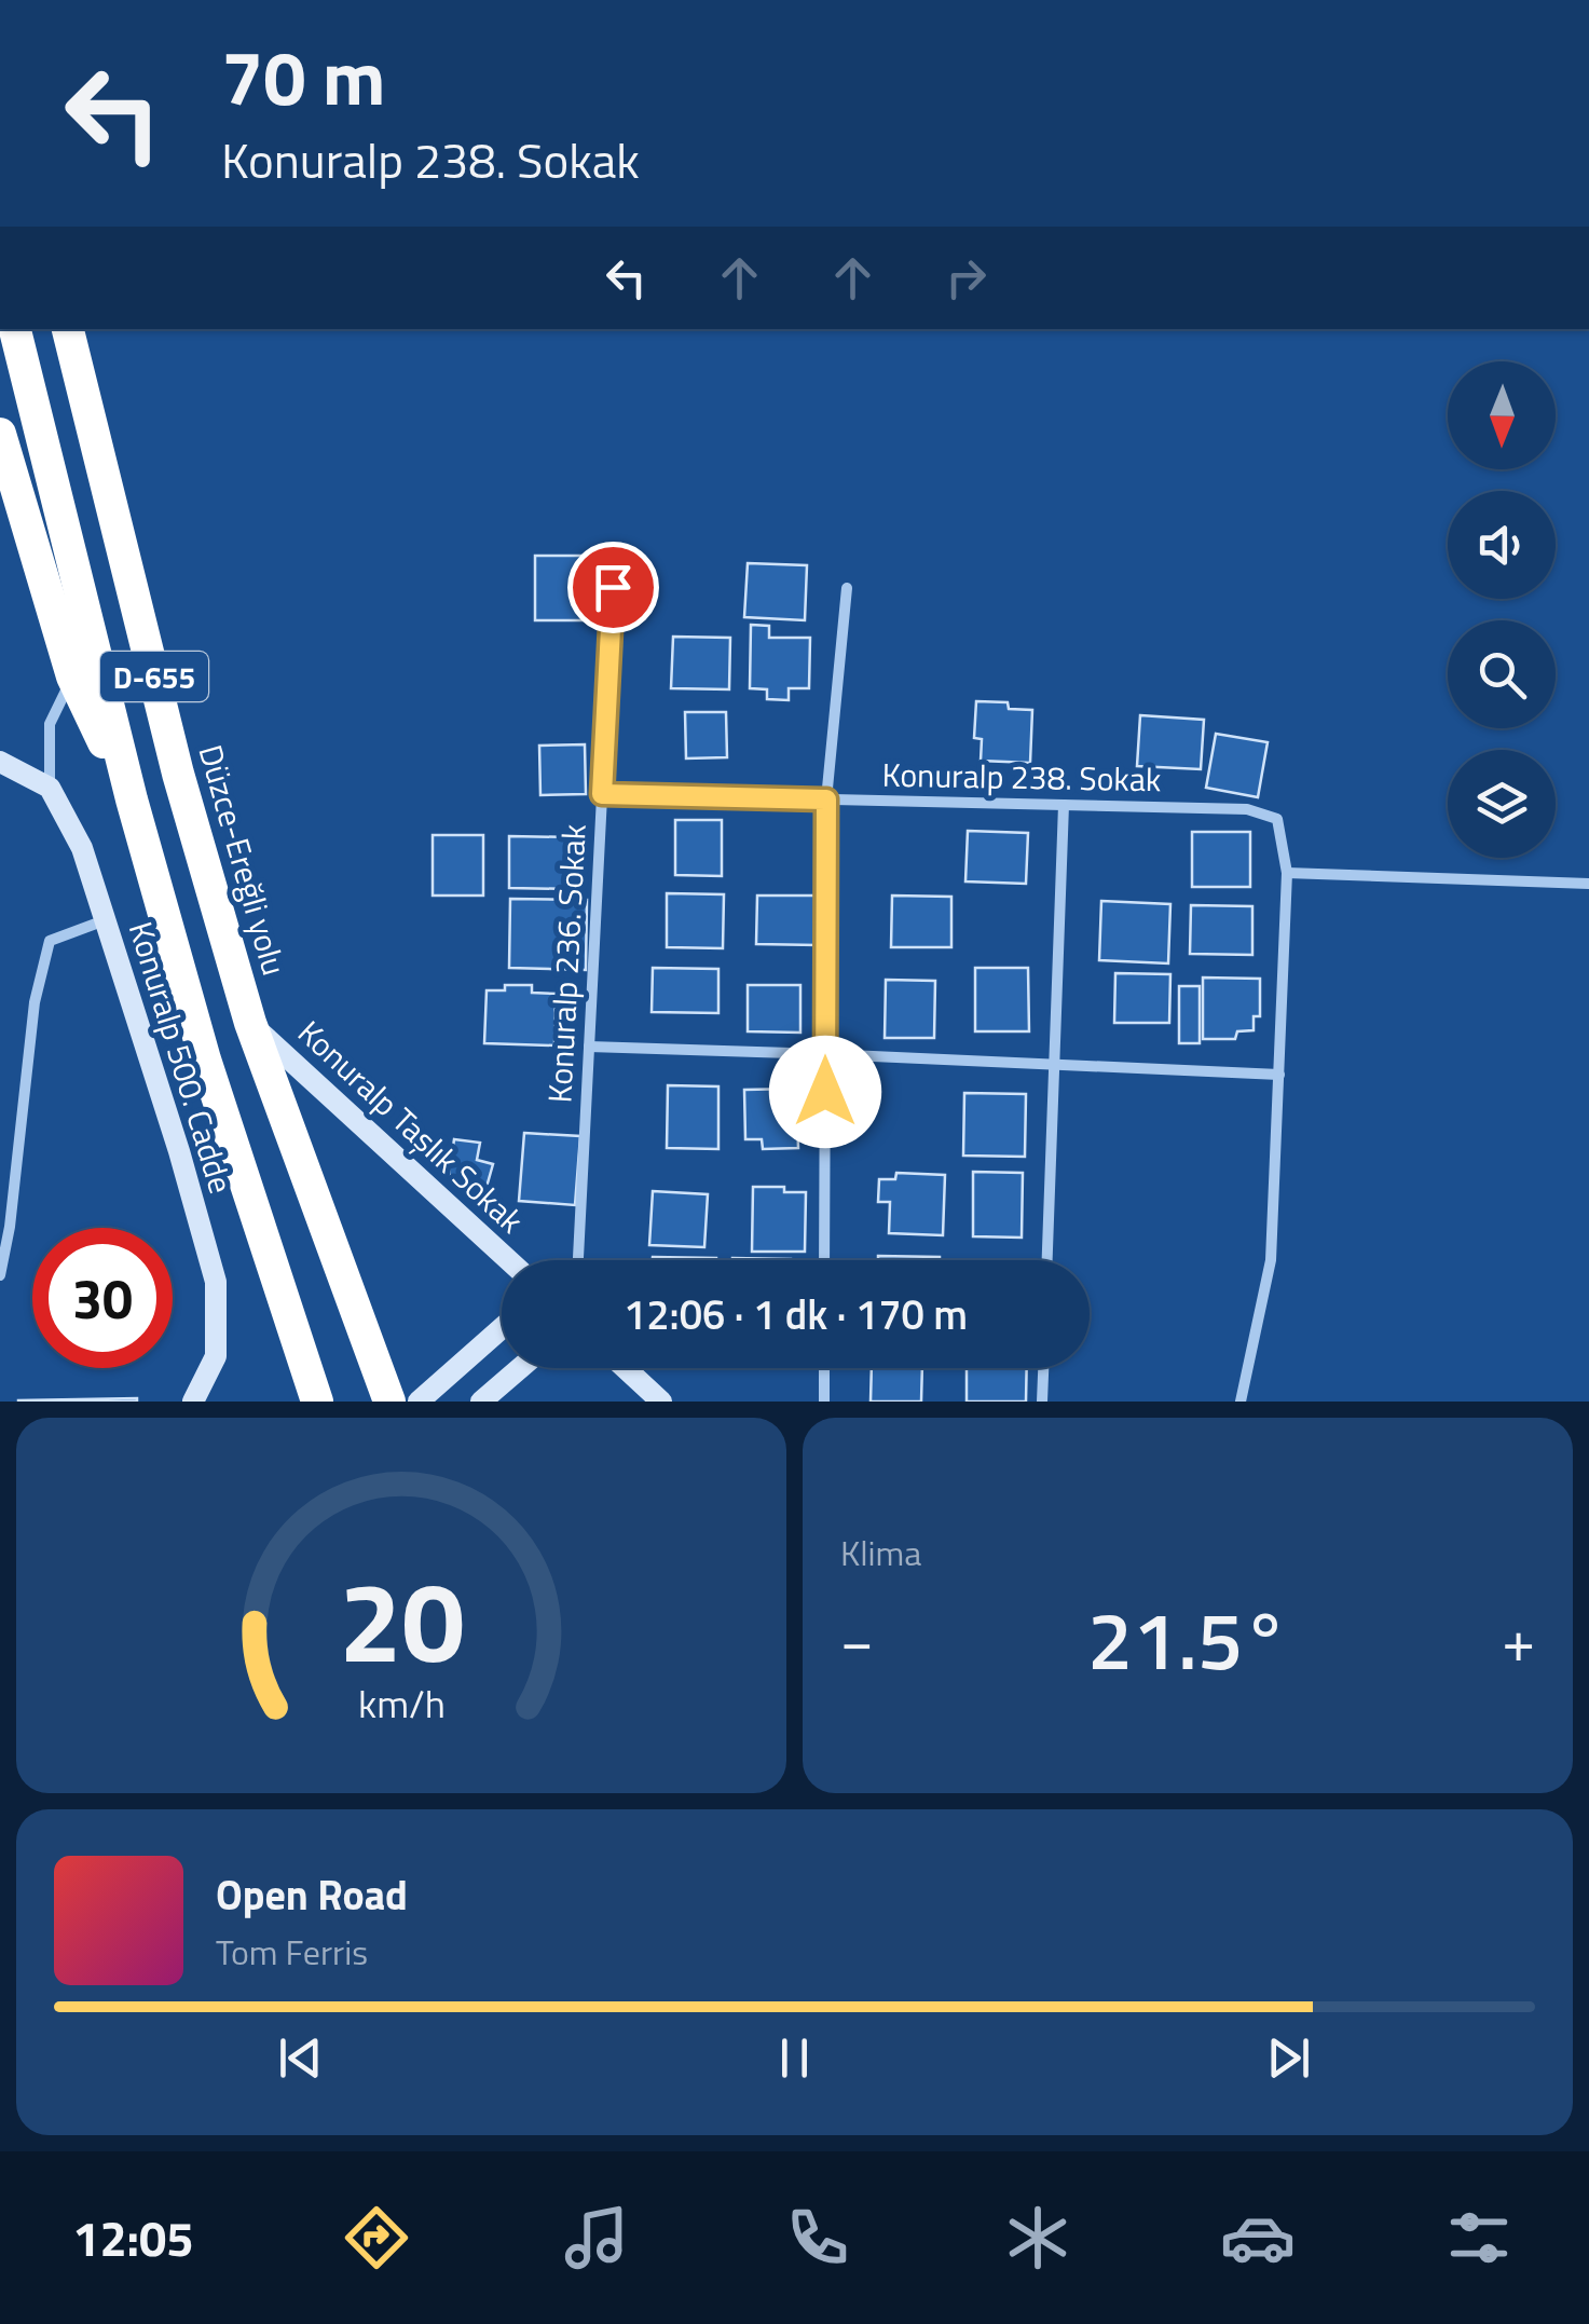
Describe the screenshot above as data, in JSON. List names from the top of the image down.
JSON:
{
  "streets": {
    "highway": ["D-655", "Düzce-Ereğli yolu"],
    "street": [
      "Konuralp 238. Sokak",
      "Konuralp 236. Sokak",
      "Konuralp 500. Cadde",
      "Konuralp Taşlık Sokak"
    ]
  },
  "crossings": [
    ["Konuralp 238. Sokak", "Konuralp 236. Sokak"],
    ["Düzce-Ereğli yolu", "Konuralp Taşlık Sokak"]
  ],
  "north": "bottom",
  "page": {
    "turn": ["70 m", "Konuralp 238. Sokak"],
    "limit": "30",
    "trip": "12:06 · 1 dk · 170 m",
    "tile": "Klima",
    "heat": ["−", "21.5°", "+"],
    "song": ["Open Road", "Tom Ferris"],
    "tabs": "12:05",
    "gauge": ["20", "km/h"]
  }
}
